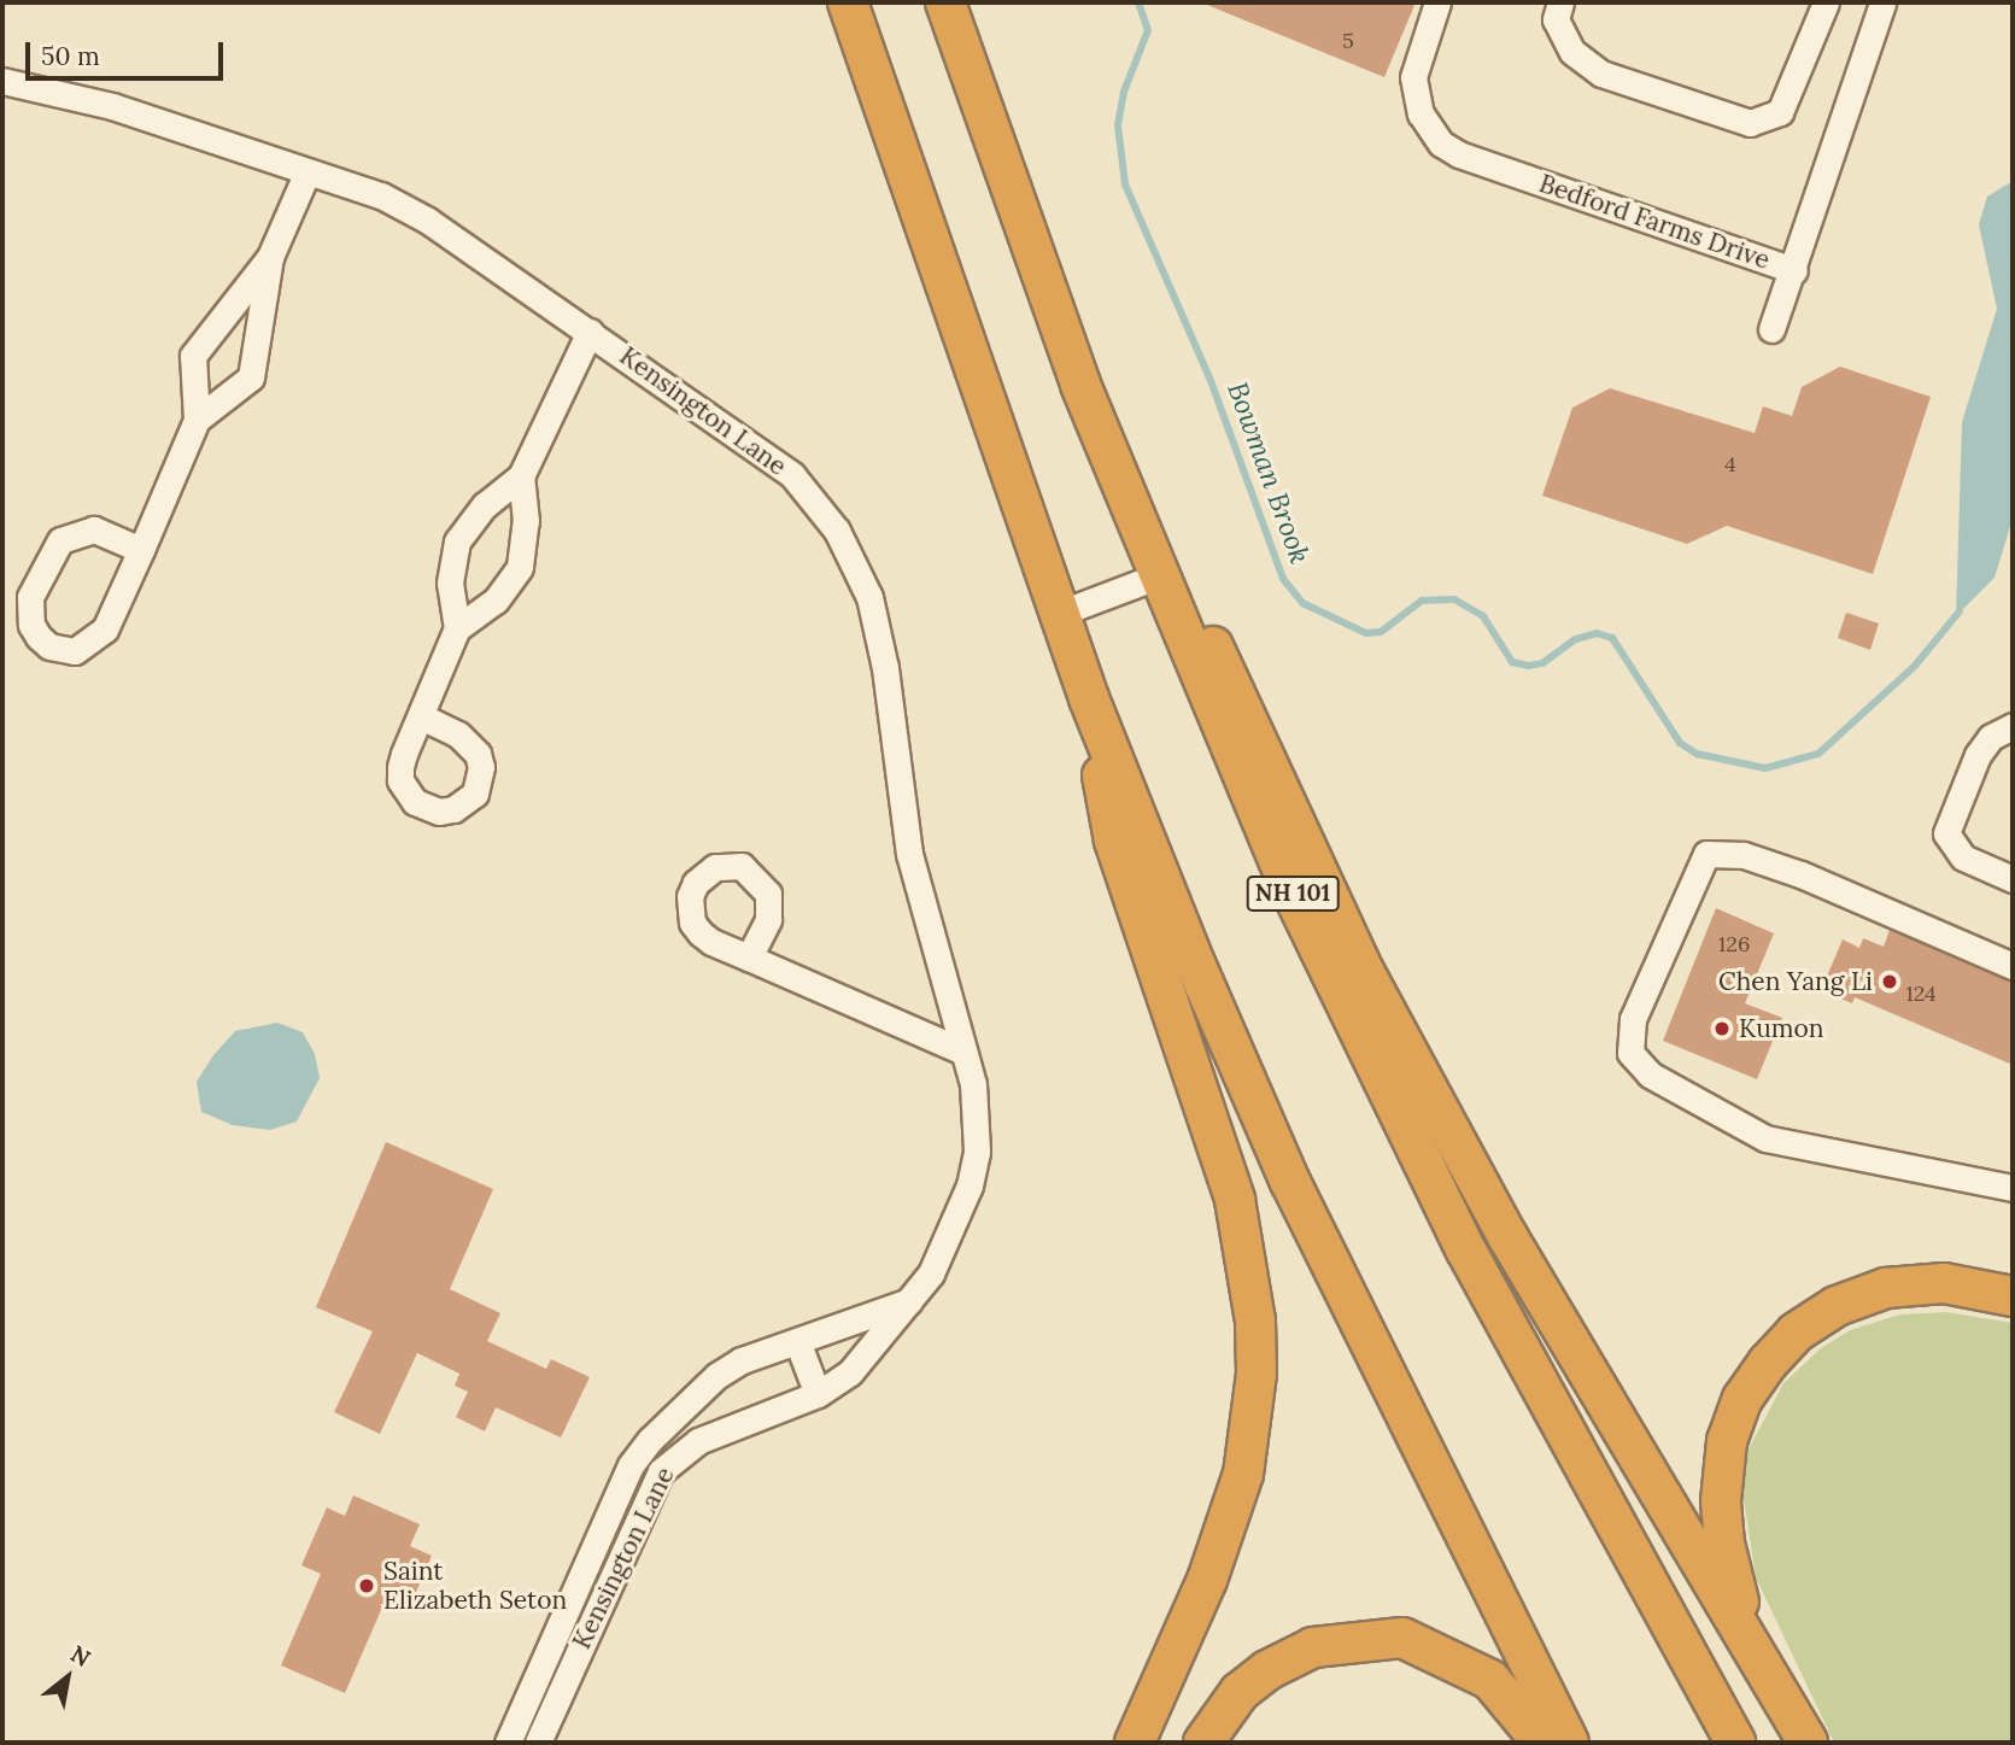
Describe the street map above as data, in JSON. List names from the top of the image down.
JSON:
{
  "streets": {
    "highway": ["NH 101"],
    "street": ["Bedford Farms Drive", "Kensington Lane"]
  },
  "water": ["Bowman Brook"],
  "places": ["Chen Yang Li", "Kumon", "Saint Elizabeth Seton"],
  "house_numbers": [
    "5",
    "4",
    "126",
    "124"
  ],
  "scale_bar": "50 m",
  "north": "top right"
}
